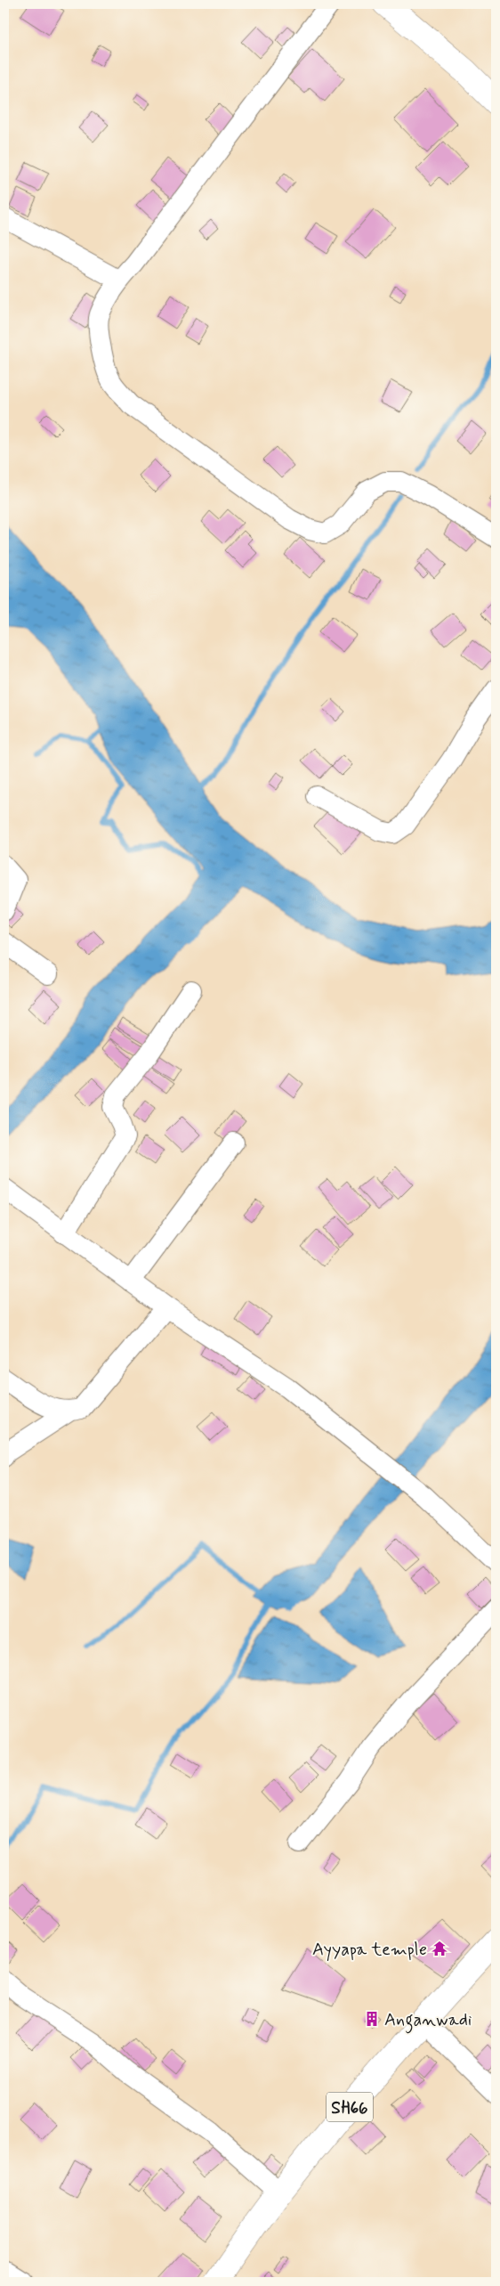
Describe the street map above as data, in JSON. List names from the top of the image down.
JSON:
{
  "streets": {
    "main road": ["SH66"]
  },
  "places": {
    "temple": ["Ayyapa temple"],
    "building": ["Anganwadi"]
  }
}
